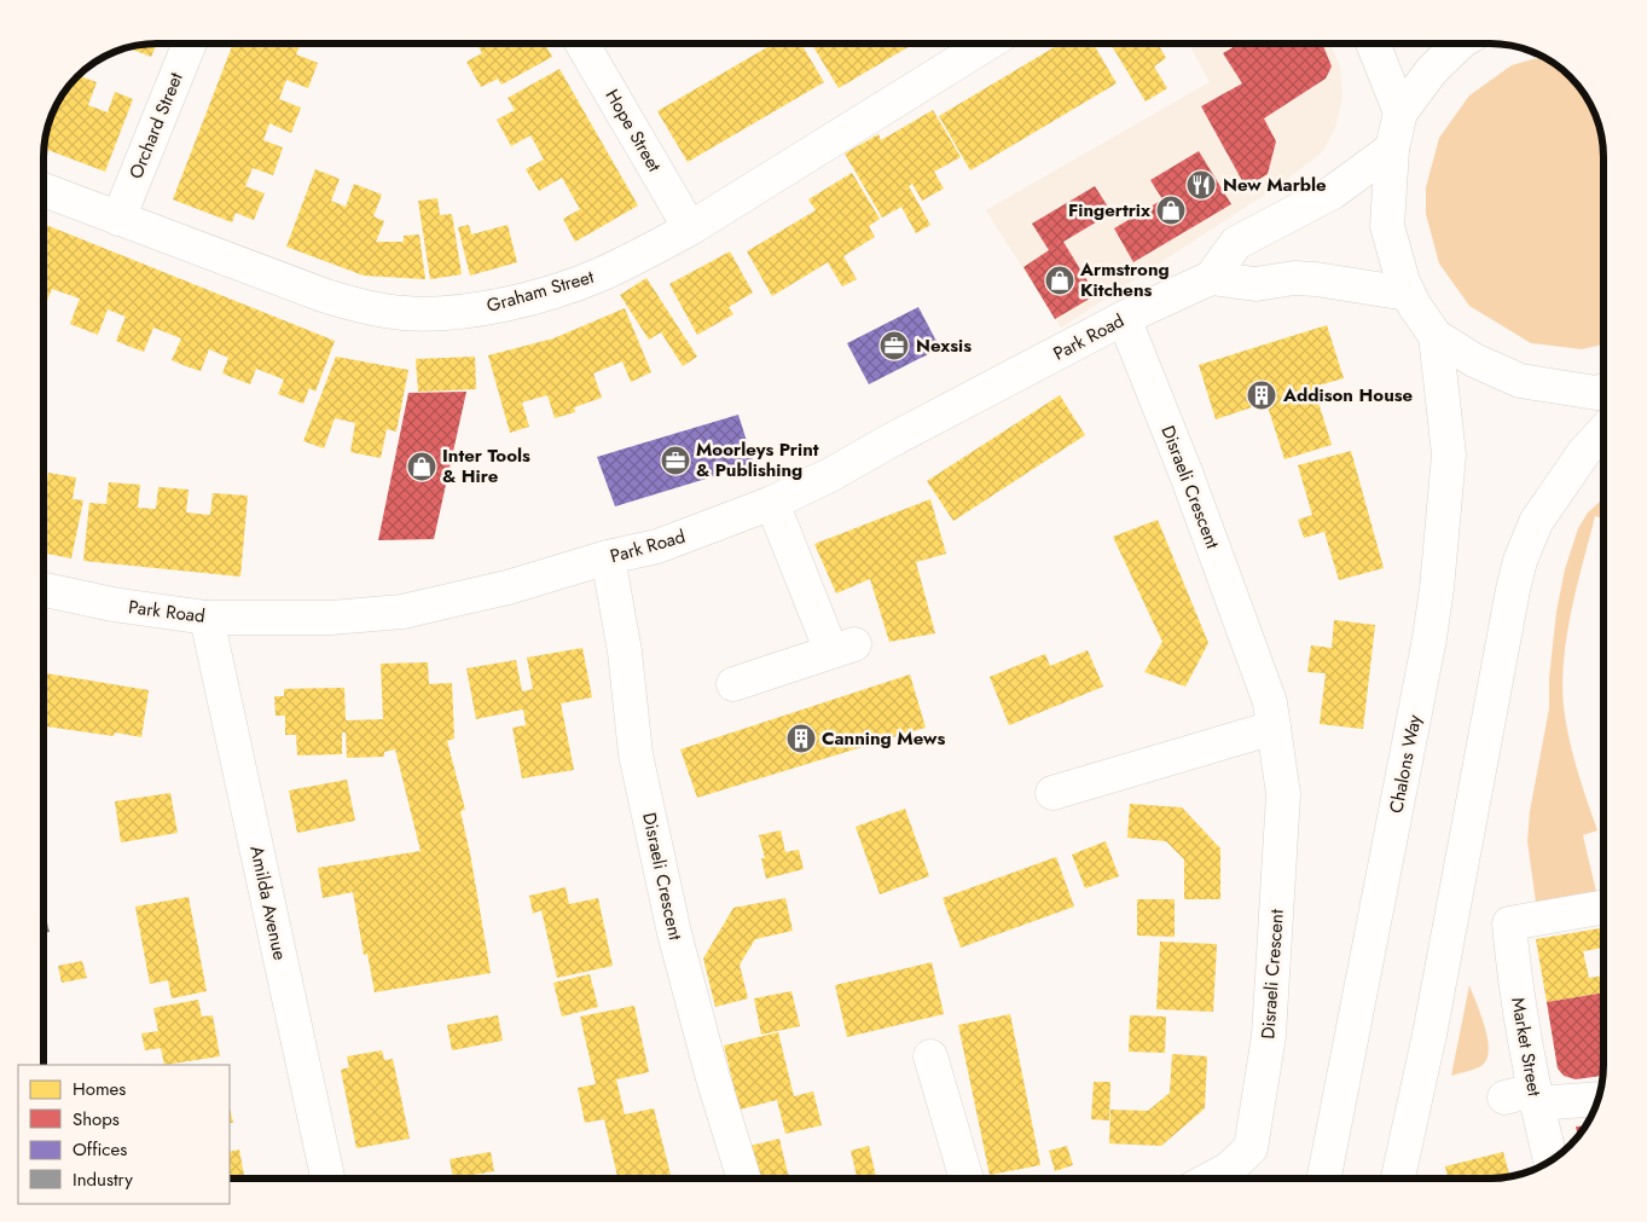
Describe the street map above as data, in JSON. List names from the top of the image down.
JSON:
{
  "streets": {
    "street": [
      "Orchard Street",
      "Hope Street",
      "Graham Street",
      "Park Road",
      "Disraeli Crescent",
      "Chalons Way",
      "Amilda Avenue",
      "Market Street"
    ]
  },
  "crossings": [
    ["Orchard Street", "Graham Street"],
    ["Hope Street", "Graham Street"],
    ["Park Road", "Disraeli Crescent"],
    ["Park Road", "Amilda Avenue"]
  ],
  "places": {
    "restaurant": ["New Marble"],
    "shop": ["Fingertrix", "Armstrong Kitchens", "Inter Tools & Hire"],
    "office": ["Nexsis", "Moorleys Print & Publishing"],
    "building": ["Addison House", "Canning Mews"]
  },
  "legend": [
    "Homes",
    "Shops",
    "Offices",
    "Industry"
  ]
}
